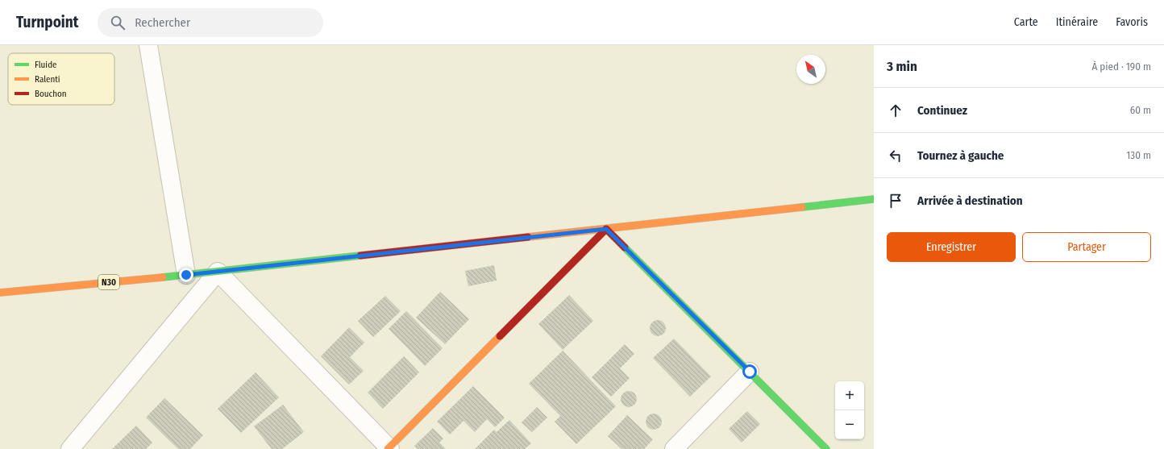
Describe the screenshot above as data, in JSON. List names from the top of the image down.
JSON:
{
  "streets": {
    "main road": ["N30"]
  },
  "legend": ["Fluide", "Ralenti", "Bouchon"],
  "north": "top left",
  "page": {
    "header": "Turnpoint",
    "search": "Rechercher",
    "nav": ["Carte", "Itinéraire", "Favoris"],
    "heading": ["3 min", "À pied · 190 m"],
    "list": [
      ["Continuez", "60 m"],
      ["Tournez à gauche", "130 m"],
      "Arrivée à destination"
    ],
    "buttons": ["Enregistrer", "Partager"],
    "map_buttons": ["+", "−"]
  }
}
